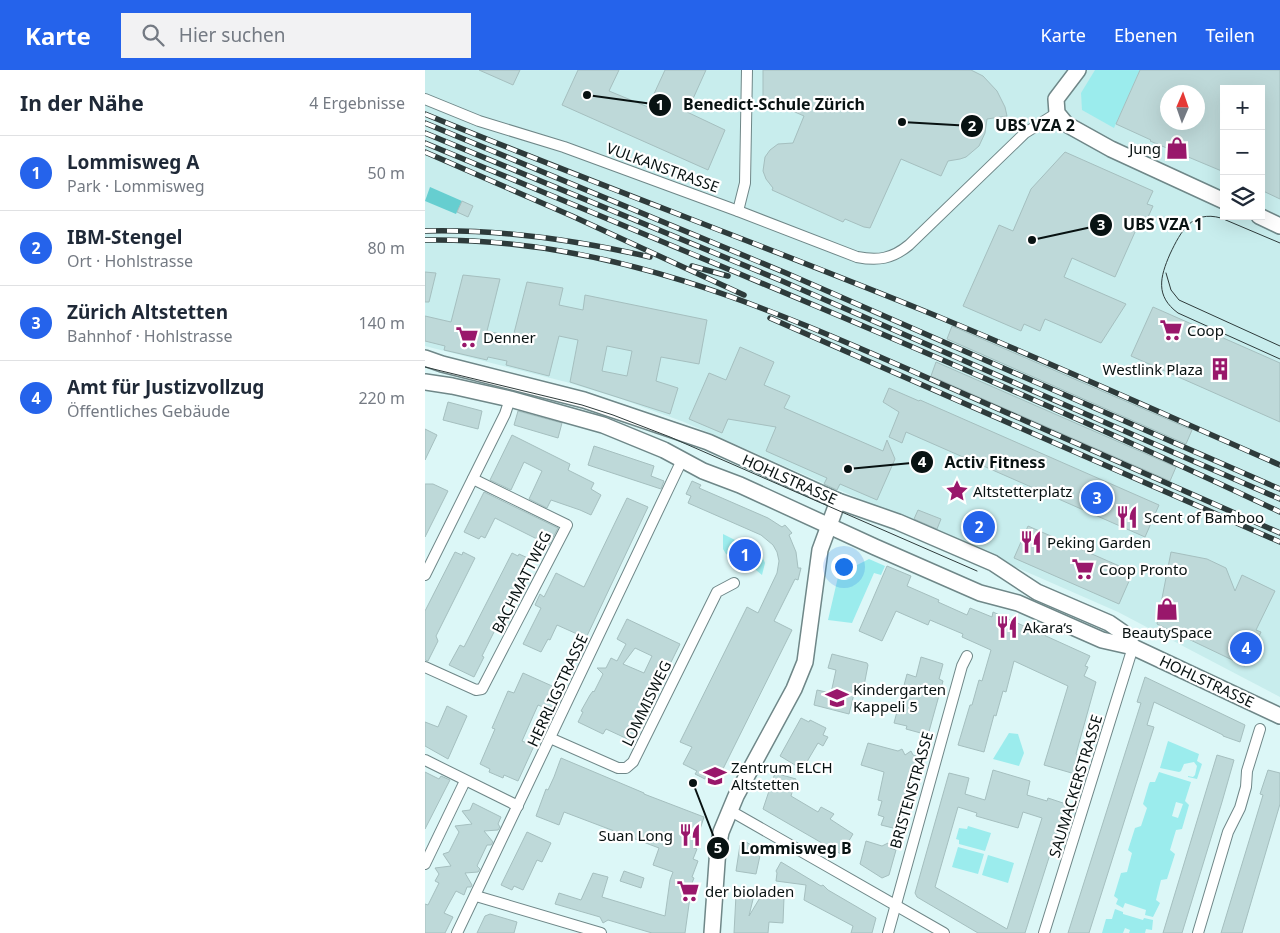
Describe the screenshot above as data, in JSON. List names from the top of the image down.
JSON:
{
  "streets": {
    "street": [
      "VULKANSTRASSE",
      "HOHLSTRASSE",
      "BACHMATTWEG",
      "HERRLIGSTRASSE",
      "LOMMISWEG",
      "SAUMACKERSTRASSE",
      "BRISTENSTRASSE"
    ]
  },
  "crossings": [
    ["HOHLSTRASSE", "HERRLIGSTRASSE"],
    ["HOHLSTRASSE", "SAUMACKERSTRASSE"],
    ["HERRLIGSTRASSE", "LOMMISWEG"]
  ],
  "places": {
    "other": [
      "Benedict-Schule Zürich",
      "UBS VZA 2",
      "UBS VZA 1",
      "Activ Fitness",
      "Lommisweg B"
    ],
    "shop": ["Jung", "BeautySpace"],
    "supermarket": [
      "Coop",
      "Denner",
      "Coop Pronto",
      "der bioladen"
    ],
    "building": ["Westlink Plaza"],
    "place": ["Altstetterplatz"],
    "restaurant": [
      "Scent of Bamboo",
      "Peking Garden",
      "Akara‘s",
      "Suan Long"
    ],
    "school or university": ["Kindergarten Kappeli 5", "Zentrum ELCH Altstetten"]
  },
  "north": "top",
  "page": {
    "header": "Karte",
    "search": "Hier suchen",
    "nav": ["Karte", "Ebenen", "Teilen"],
    "heading": ["In der Nähe", "4 Ergebnisse"],
    "map_buttons": ["+", "−"],
    "list": [
      {
        "mark": "1",
        "name": "Lommisweg A",
        "note": "Park · Lommisweg",
        "value": "50 m"
      },
      {
        "mark": "2",
        "name": "IBM-Stengel",
        "note": "Ort · Hohlstrasse",
        "value": "80 m"
      },
      {
        "mark": "3",
        "name": "Zürich Altstetten",
        "note": "Bahnhof · Hohlstrasse",
        "value": "140 m"
      },
      {
        "mark": "4",
        "name": "Amt für Justizvollzug",
        "note": "Öffentliches Gebäude",
        "value": "220 m"
      }
    ],
    "pins": [
      "3",
      "2",
      "1",
      "4"
    ]
  }
}
